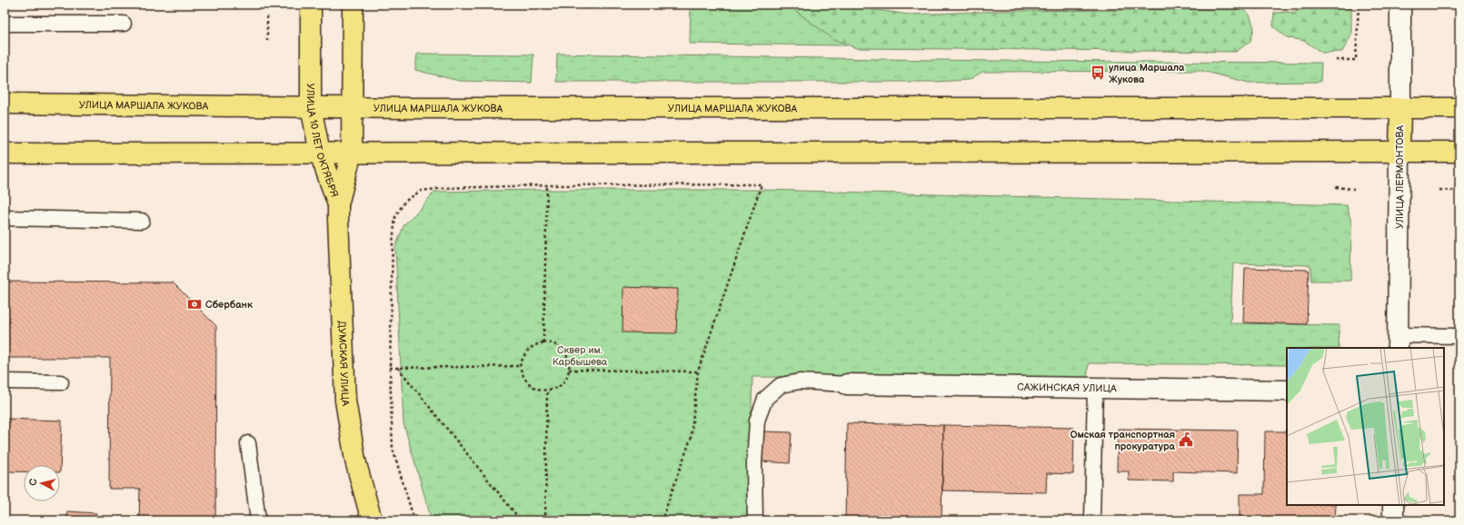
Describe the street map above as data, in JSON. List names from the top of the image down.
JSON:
{
  "streets": {
    "main road": [
      "УЛИЦА МАРШАЛА ЖУКОВА",
      "УЛИЦА 10 ЛЕТ ОКТЯБРЯ",
      "УЛИЦА ЛЕРМОНТОВА",
      "ДУМСКАЯ УЛИЦА"
    ],
    "street": ["САЖИНСКАЯ УЛИЦА"]
  },
  "crossings": [
    ["УЛИЦА МАРШАЛА ЖУКОВА", "УЛИЦА 10 ЛЕТ ОКТЯБРЯ"],
    ["УЛИЦА МАРШАЛА ЖУКОВА", "УЛИЦА ЛЕРМОНТОВА"],
    ["УЛИЦА 10 ЛЕТ ОКТЯБРЯ", "ДУМСКАЯ УЛИЦА"]
  ],
  "parks": ["Сквер им. Карбышева"],
  "places": {
    "bus stop": ["улица Маршала Жукова"],
    "bank": ["Сбербанк"],
    "public building": ["Омская транспортная прокуратура"]
  },
  "north": "left"
}
